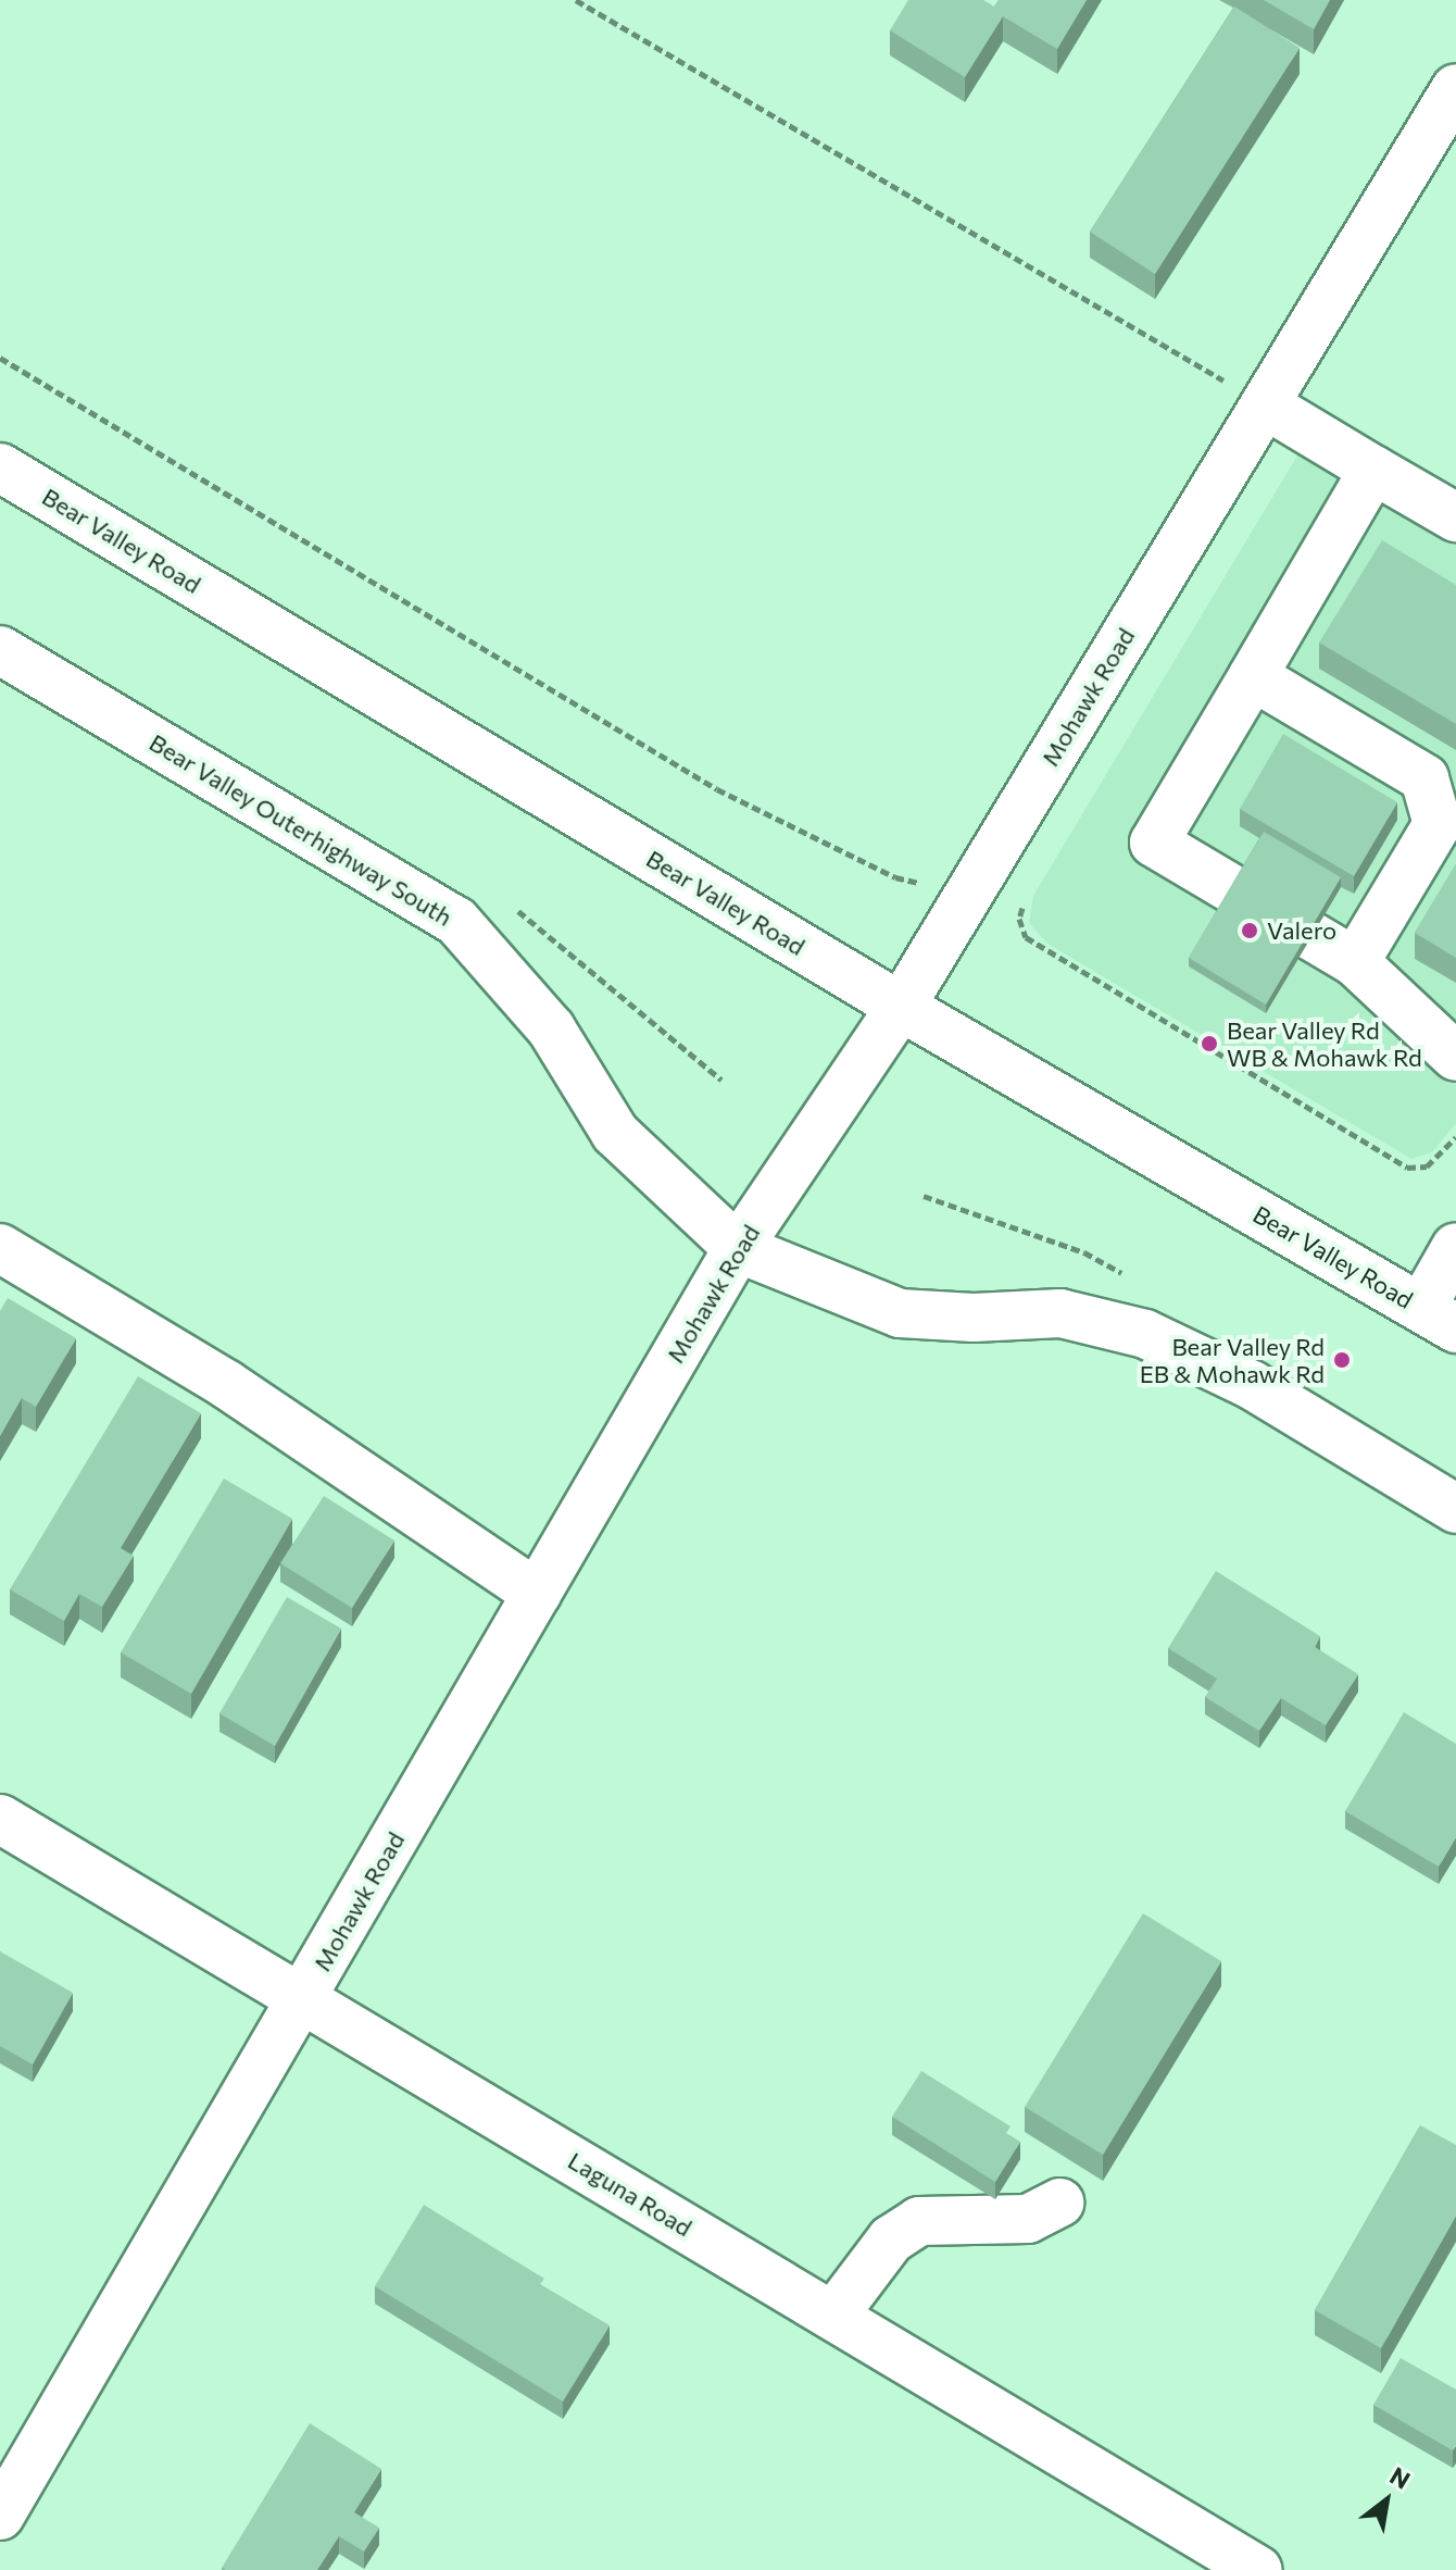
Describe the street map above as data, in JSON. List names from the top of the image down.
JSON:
{
  "streets": {
    "street": [
      "Bear Valley Road",
      "Mohawk Road",
      "Bear Valley Outerhighway South",
      "Laguna Road"
    ]
  },
  "crossings": [
    ["Bear Valley Road", "Mohawk Road"],
    ["Mohawk Road", "Bear Valley Outerhighway South"],
    ["Mohawk Road", "Laguna Road"]
  ],
  "places": ["Valero", "Bear Valley Rd WB & Mohawk Rd", "Bear Valley Rd EB & Mohawk Rd"],
  "north": "top right"
}
